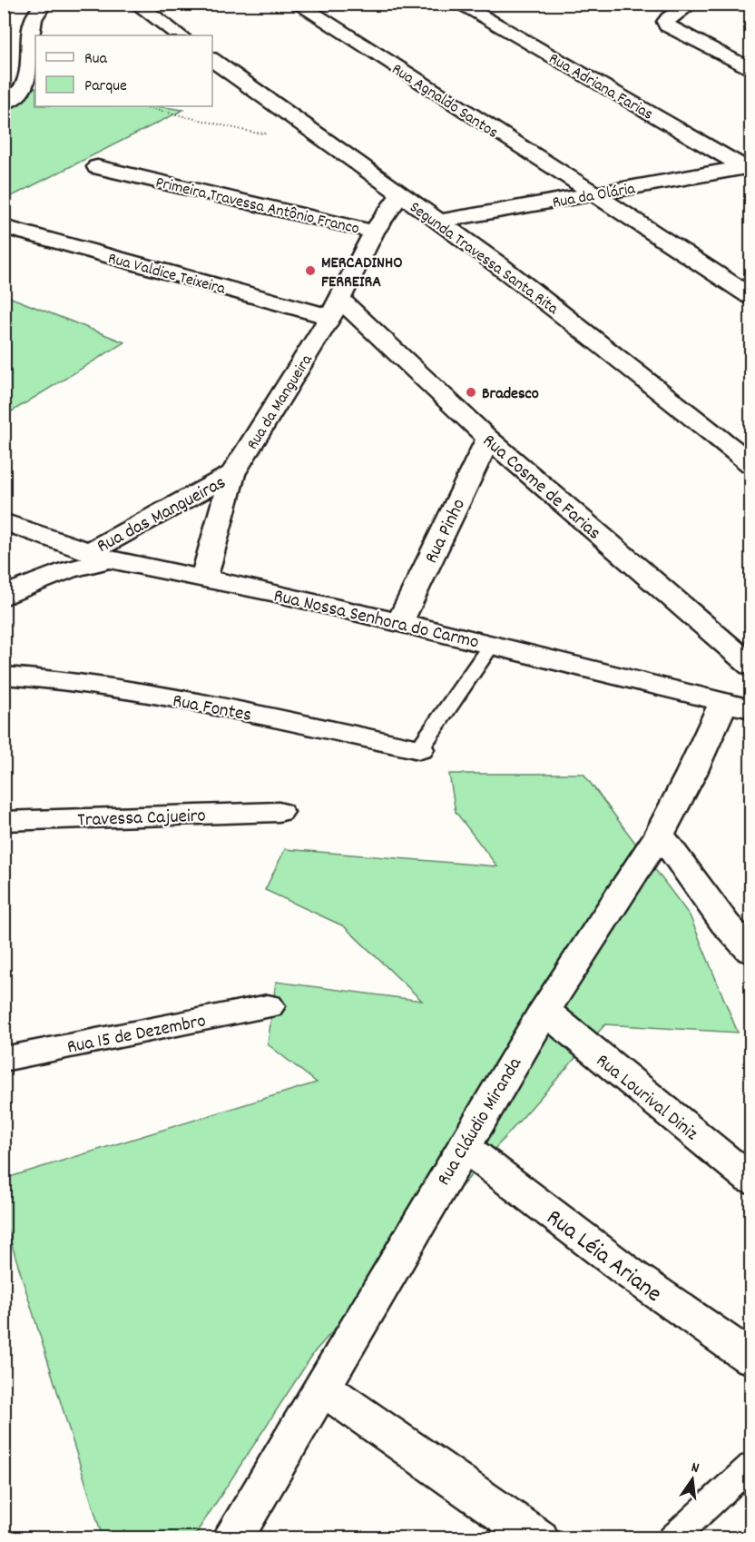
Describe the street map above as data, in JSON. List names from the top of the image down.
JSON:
{
  "streets": {
    "street": [
      "Rua Adriana Farias",
      "Rua Agnaldo Santos",
      "Rua da Olária",
      "Primeira Travessa Antônio Franco",
      "Segunda Travessa Santa Rita",
      "Rua Valdice Teixeira",
      "Rua da Mangueira",
      "Rua Cosme de Farias",
      "Rua das Mangueiras",
      "Rua Pinho",
      "Rua Nossa Senhora do Carmo",
      "Rua Fontes",
      "Travessa Cajueiro",
      "Rua 15 de Dezembro",
      "Rua Lourival Diniz",
      "Rua Cláudio Miranda",
      "Rua Léia Ariane"
    ]
  },
  "crossings": [
    ["Rua Adriana Farias", "Rua da Olária"],
    ["Rua Agnaldo Santos", "Rua da Olária"],
    ["Rua da Olária", "Segunda Travessa Santa Rita"],
    ["Primeira Travessa Antônio Franco", "Segunda Travessa Santa Rita"],
    ["Primeira Travessa Antônio Franco", "Rua da Mangueira"],
    ["Rua Valdice Teixeira", "Rua da Mangueira"],
    ["Rua Valdice Teixeira", "Rua Cosme de Farias"],
    ["Rua da Mangueira", "Rua Cosme de Farias"],
    ["Rua da Mangueira", "Rua das Mangueiras"],
    ["Rua da Mangueira", "Rua Nossa Senhora do Carmo"],
    ["Rua Cosme de Farias", "Rua Pinho"],
    ["Rua das Mangueiras", "Rua Nossa Senhora do Carmo"],
    ["Rua Pinho", "Rua Nossa Senhora do Carmo"],
    ["Rua Nossa Senhora do Carmo", "Rua Cláudio Miranda"],
    ["Rua Lourival Diniz", "Rua Cláudio Miranda"],
    ["Rua Cláudio Miranda", "Rua Léia Ariane"]
  ],
  "places": ["MERCADINHO FERREIRA", "Bradesco"],
  "legend": ["Rua", "Parque"],
  "north": "top"
}
